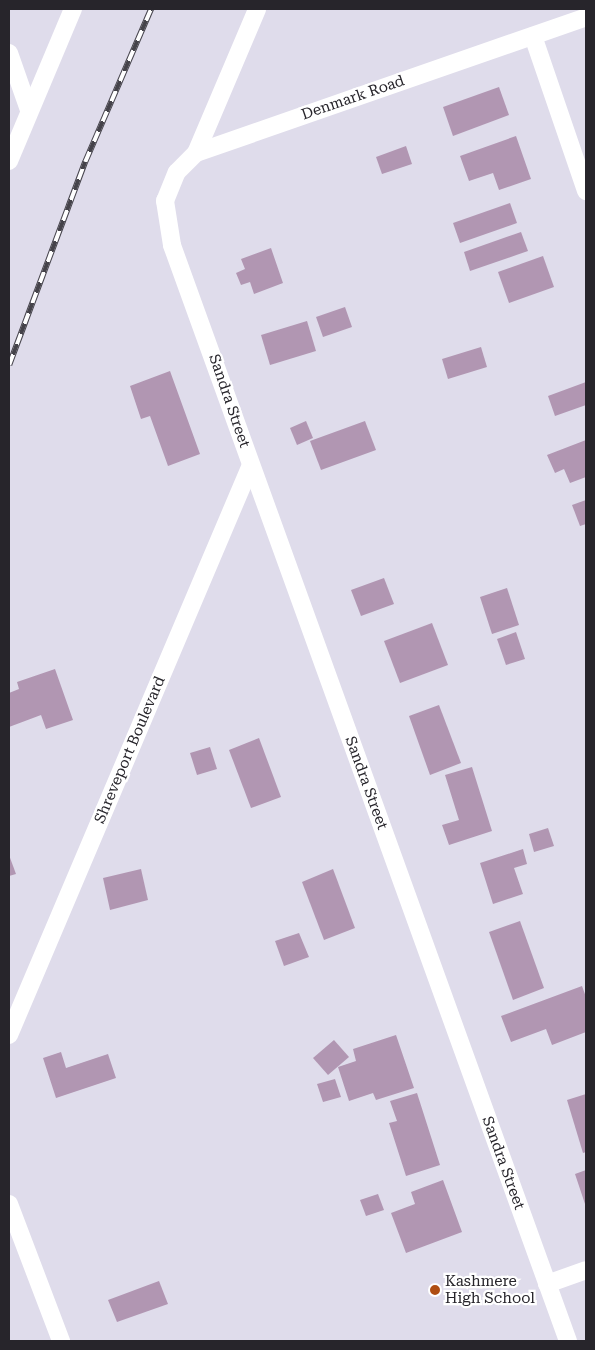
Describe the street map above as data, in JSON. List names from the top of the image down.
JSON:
{
  "streets": {
    "street": ["Denmark Road", "Sandra Street", "Shreveport Boulevard"]
  },
  "crossings": [
    ["Denmark Road", "Sandra Street"],
    ["Sandra Street", "Shreveport Boulevard"]
  ],
  "places": ["Kashmere High School"]
}
